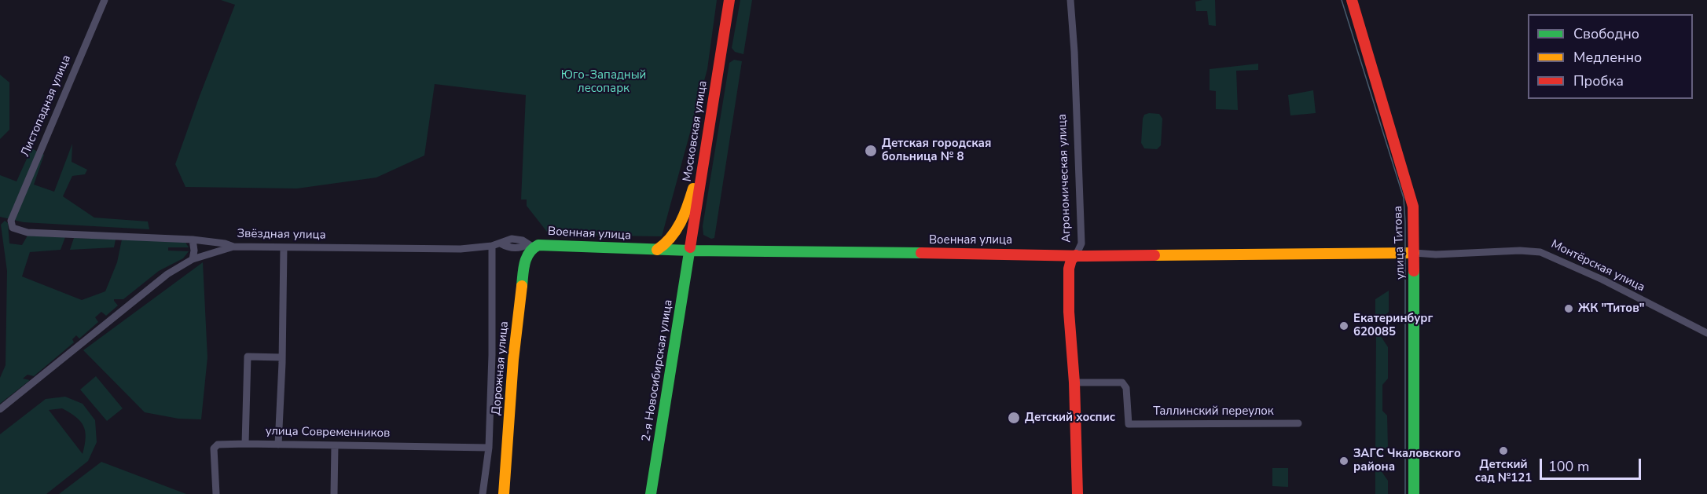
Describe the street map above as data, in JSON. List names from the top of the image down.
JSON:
{
  "streets": {
    "street": [
      "Листопадная улица",
      "Московская улица",
      "Агрономическая улица",
      "Военная улица",
      "Звёздная улица",
      "улица Титова",
      "Монтёрская улица",
      "Дорожная улица",
      "2-я Новосибирская улица",
      "Таллинский переулок",
      "улица Современников"
    ]
  },
  "crossings": [
    ["Листопадная улица", "Звёздная улица"],
    ["Московская улица", "Военная улица"],
    ["Московская улица", "2-я Новосибирская улица"],
    ["Агрономическая улица", "Военная улица"],
    ["Агрономическая улица", "Таллинский переулок"],
    ["Военная улица", "Звёздная улица"],
    ["Военная улица", "улица Титова"],
    ["Военная улица", "Монтёрская улица"],
    ["Военная улица", "Дорожная улица"],
    ["Военная улица", "2-я Новосибирская улица"],
    ["улица Титова", "Монтёрская улица"]
  ],
  "parks": ["Юго-Западный лесопарк"],
  "places": [
    "Детская городская больница № 8",
    "ЖК \"Титов\"",
    "Екатеринбург 620085",
    "Детский хоспис",
    "Детский сад №121",
    "ЗАГС Чкаловского района"
  ],
  "legend": ["Свободно", "Медленно", "Пробка"],
  "scale_bar": "100 m"
}
